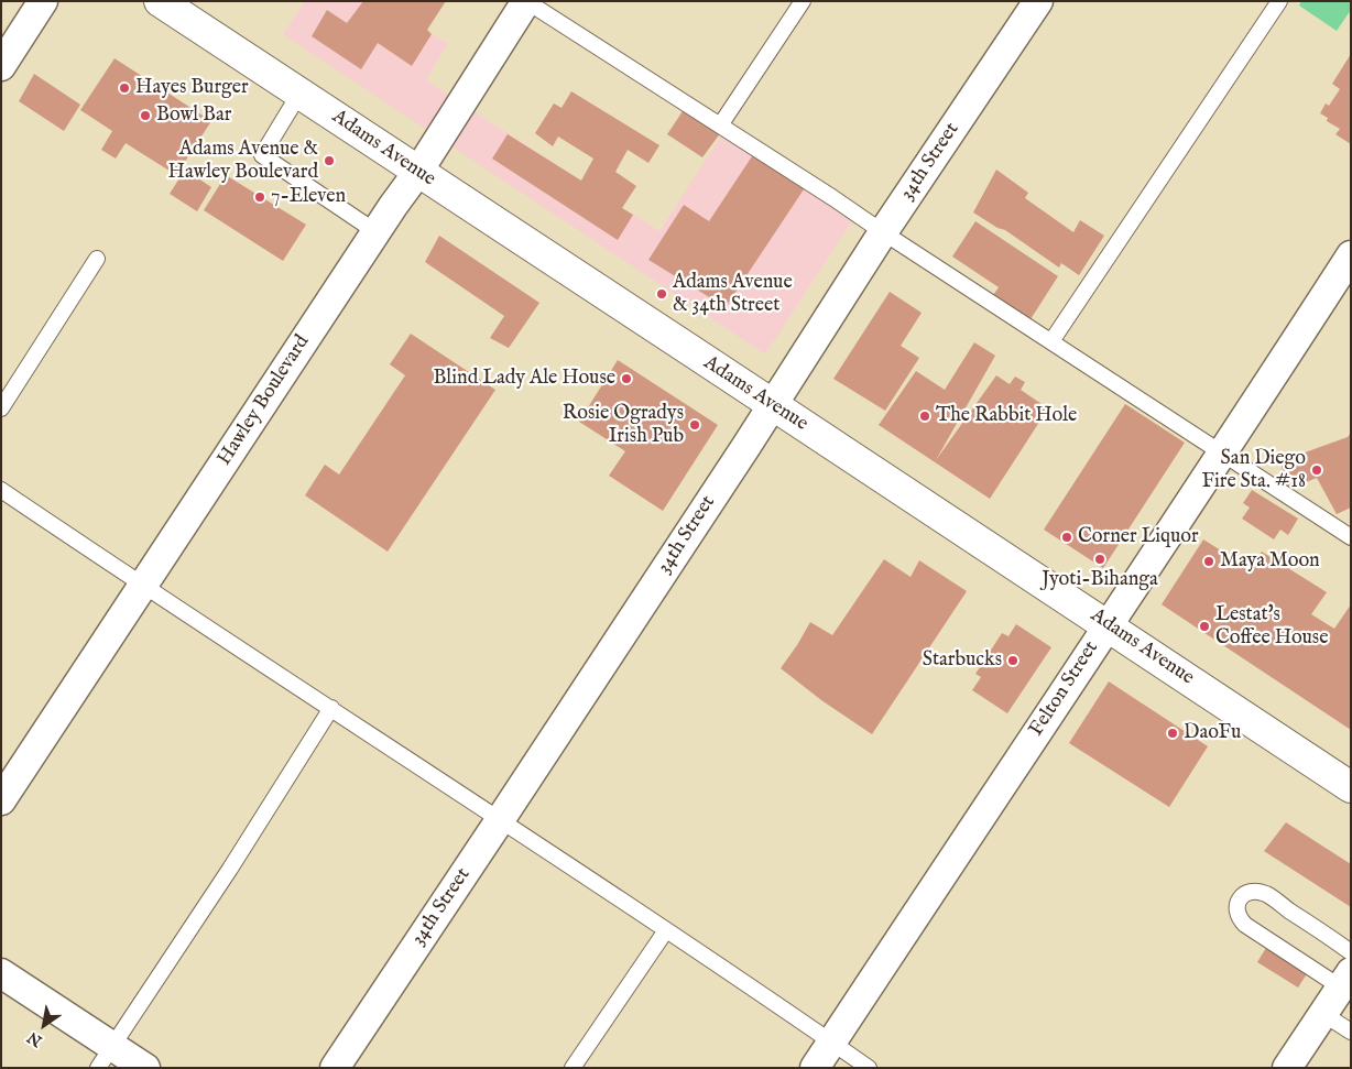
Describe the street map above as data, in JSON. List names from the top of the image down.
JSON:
{
  "streets": {
    "main road": ["Adams Avenue"],
    "street": ["34th Street", "Hawley Boulevard", "Felton Street"]
  },
  "crossings": [
    ["Adams Avenue", "34th Street"],
    ["Adams Avenue", "Hawley Boulevard"],
    ["Adams Avenue", "Felton Street"]
  ],
  "places": [
    "Hayes Burger",
    "Bowl Bar",
    "Adams Avenue & Hawley Boulevard",
    "7-Eleven",
    "Adams Avenue & 34th Street",
    "Blind Lady Ale House",
    "The Rabbit Hole",
    "Rosie Ogradys Irish Pub",
    "San Diego Fire Sta. #18",
    "Corner Liquor",
    "Jyoti-Bihanga",
    "Maya Moon",
    "Lestat's Coffee House",
    "Starbucks",
    "DaoFu"
  ],
  "north": "bottom left"
}
